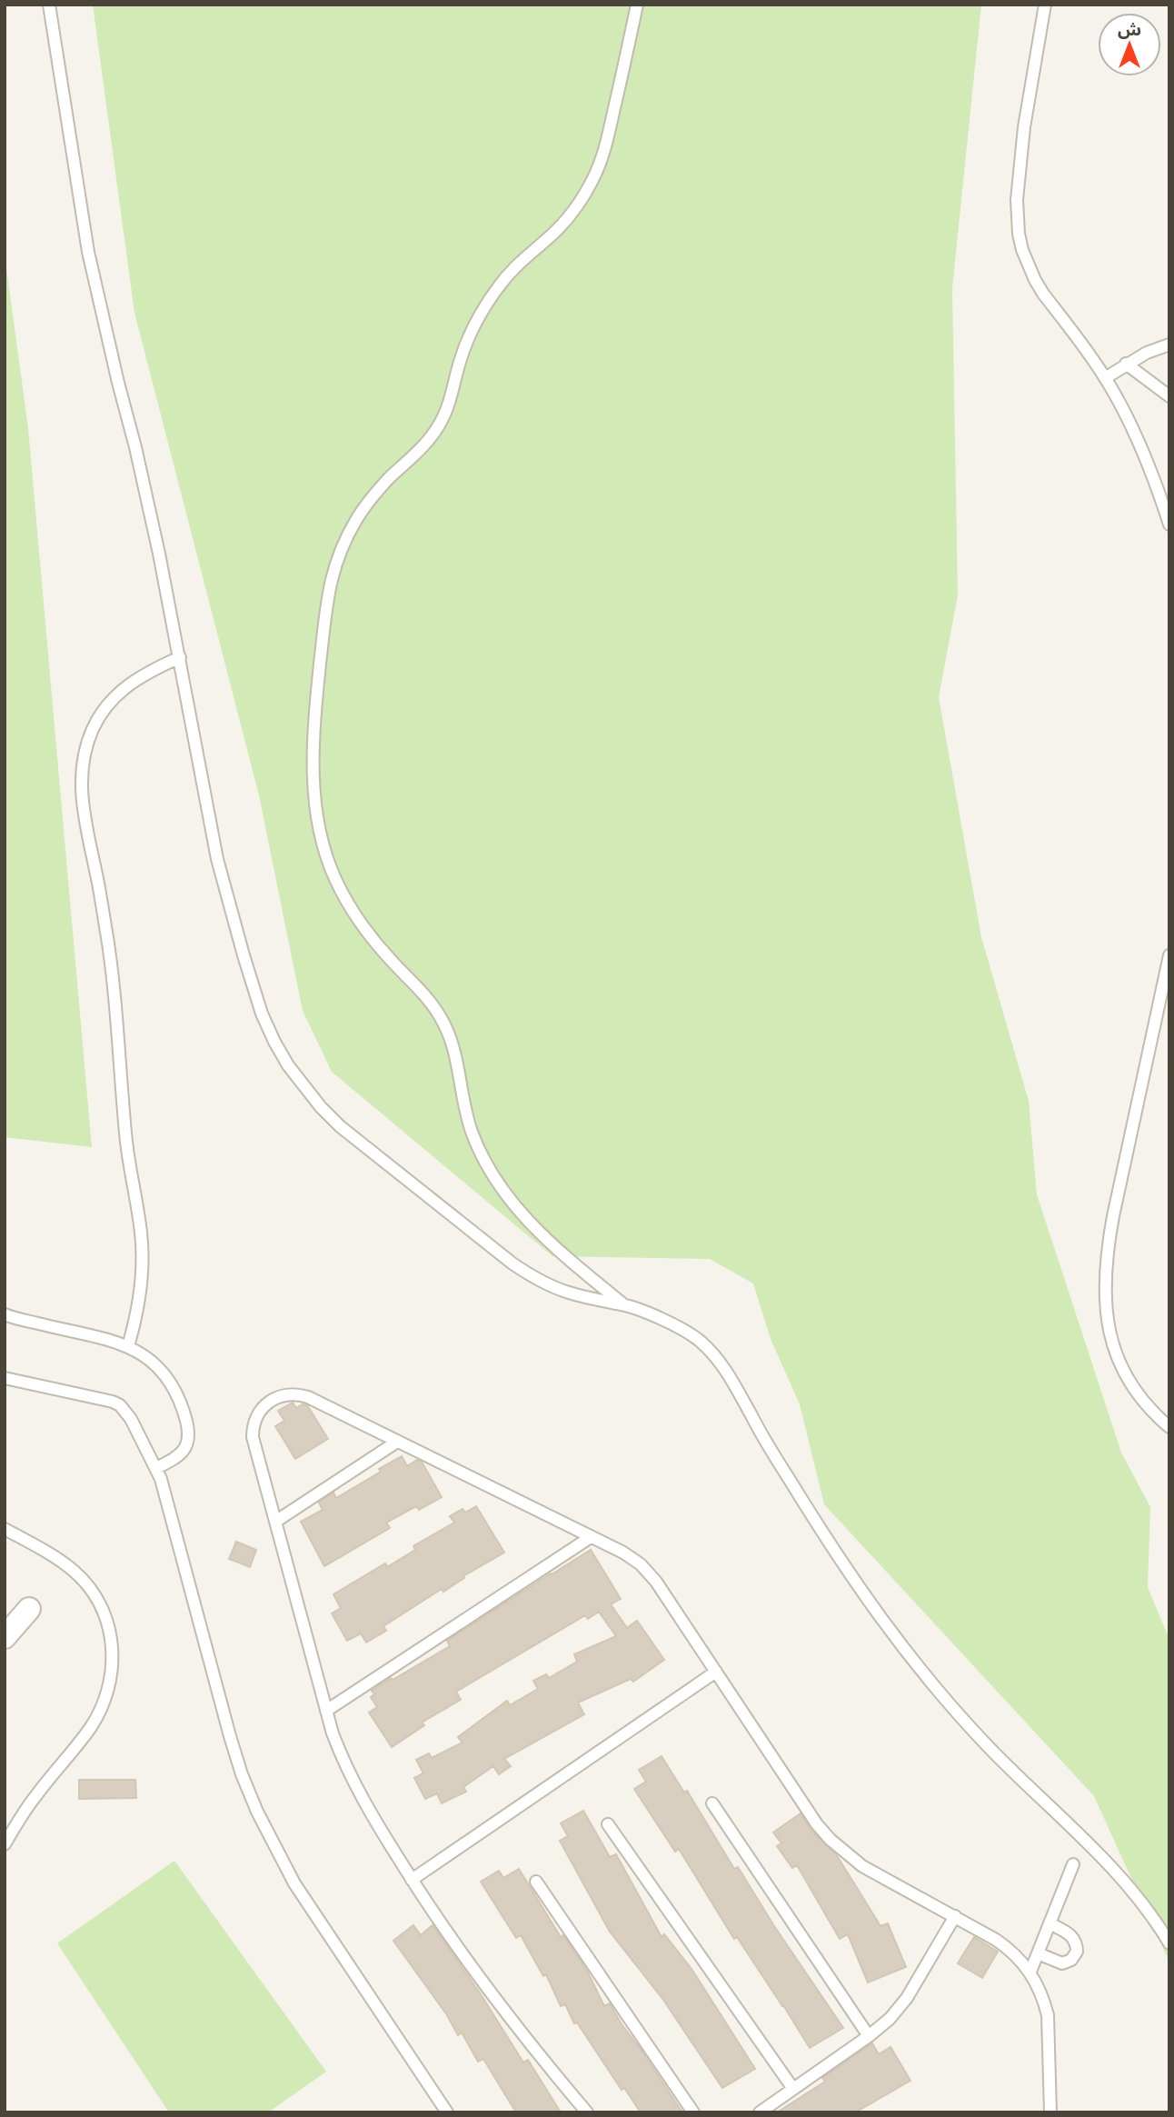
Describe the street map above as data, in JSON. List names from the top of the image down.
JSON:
{
  "north": "top"
}
